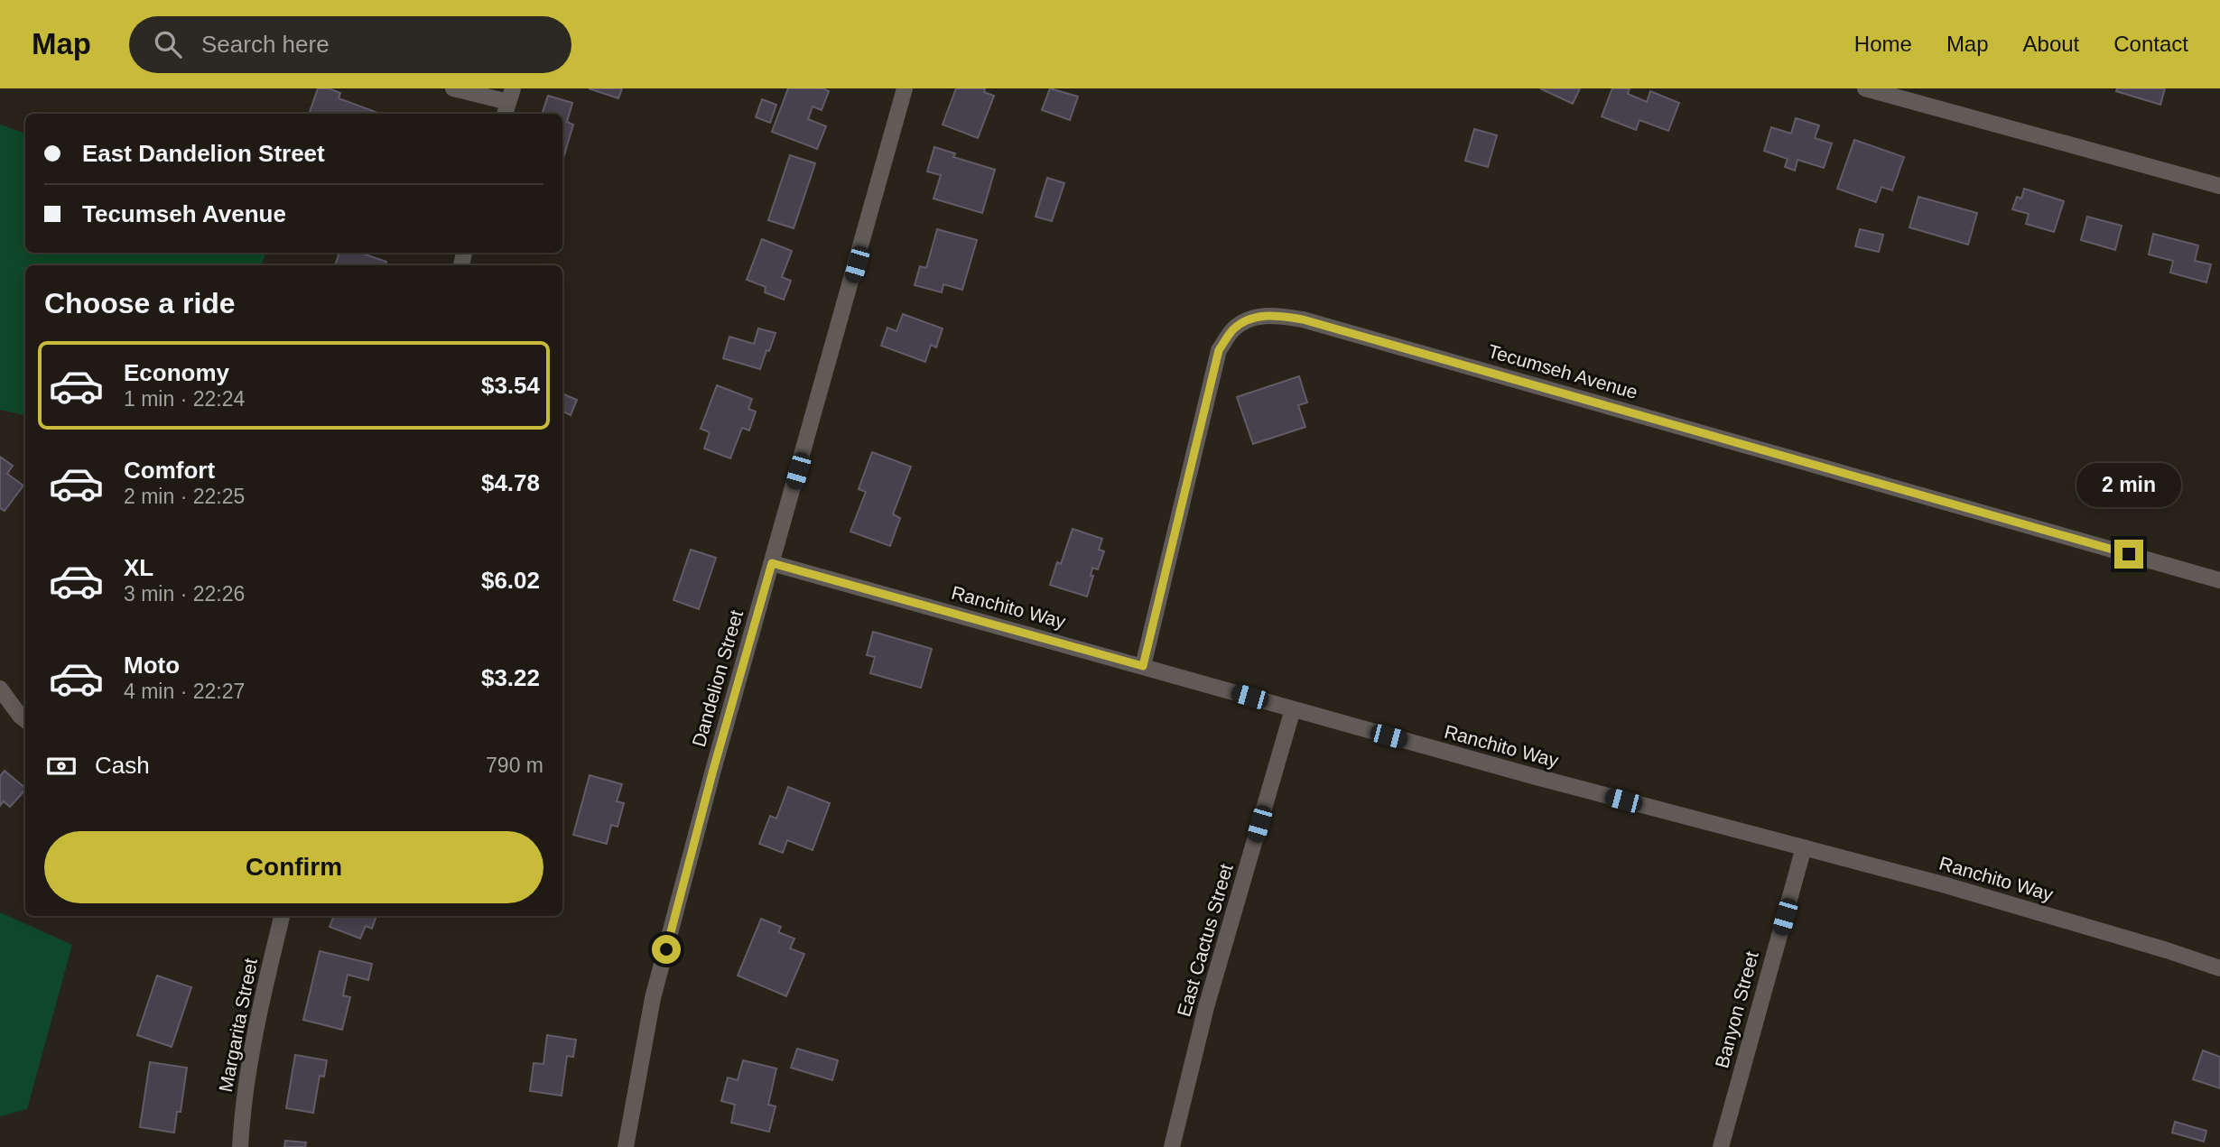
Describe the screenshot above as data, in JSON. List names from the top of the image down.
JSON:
{
  "streets": {
    "street": [
      "Tecumseh Avenue",
      "Ranchito Way",
      "Dandelion Street",
      "East Cactus Street",
      "Banyon Street",
      "Margarita Street"
    ]
  },
  "crossings": [
    ["Tecumseh Avenue", "Ranchito Way"],
    ["Ranchito Way", "Dandelion Street"],
    ["Ranchito Way", "East Cactus Street"],
    ["Ranchito Way", "Banyon Street"]
  ],
  "page": {
    "header": "Map",
    "search": "Search here",
    "nav": [
      "Home",
      "Map",
      "About",
      "Contact"
    ],
    "banner": ["East Dandelion Street", "Tecumseh Avenue"],
    "heading": "Choose a ride",
    "list": [
      {
        "name": "Economy",
        "note": "1 min · 22:24",
        "value": "$3.54"
      },
      {
        "name": "Comfort",
        "note": "2 min · 22:25",
        "value": "$4.78"
      },
      {
        "name": "XL",
        "note": "3 min · 22:26",
        "value": "$6.02"
      },
      {
        "name": "Moto",
        "note": "4 min · 22:27",
        "value": "$3.22"
      }
    ],
    "bubble": "2 min",
    "pay": ["Cash", "790 m"],
    "buttons": "Confirm"
  }
}
